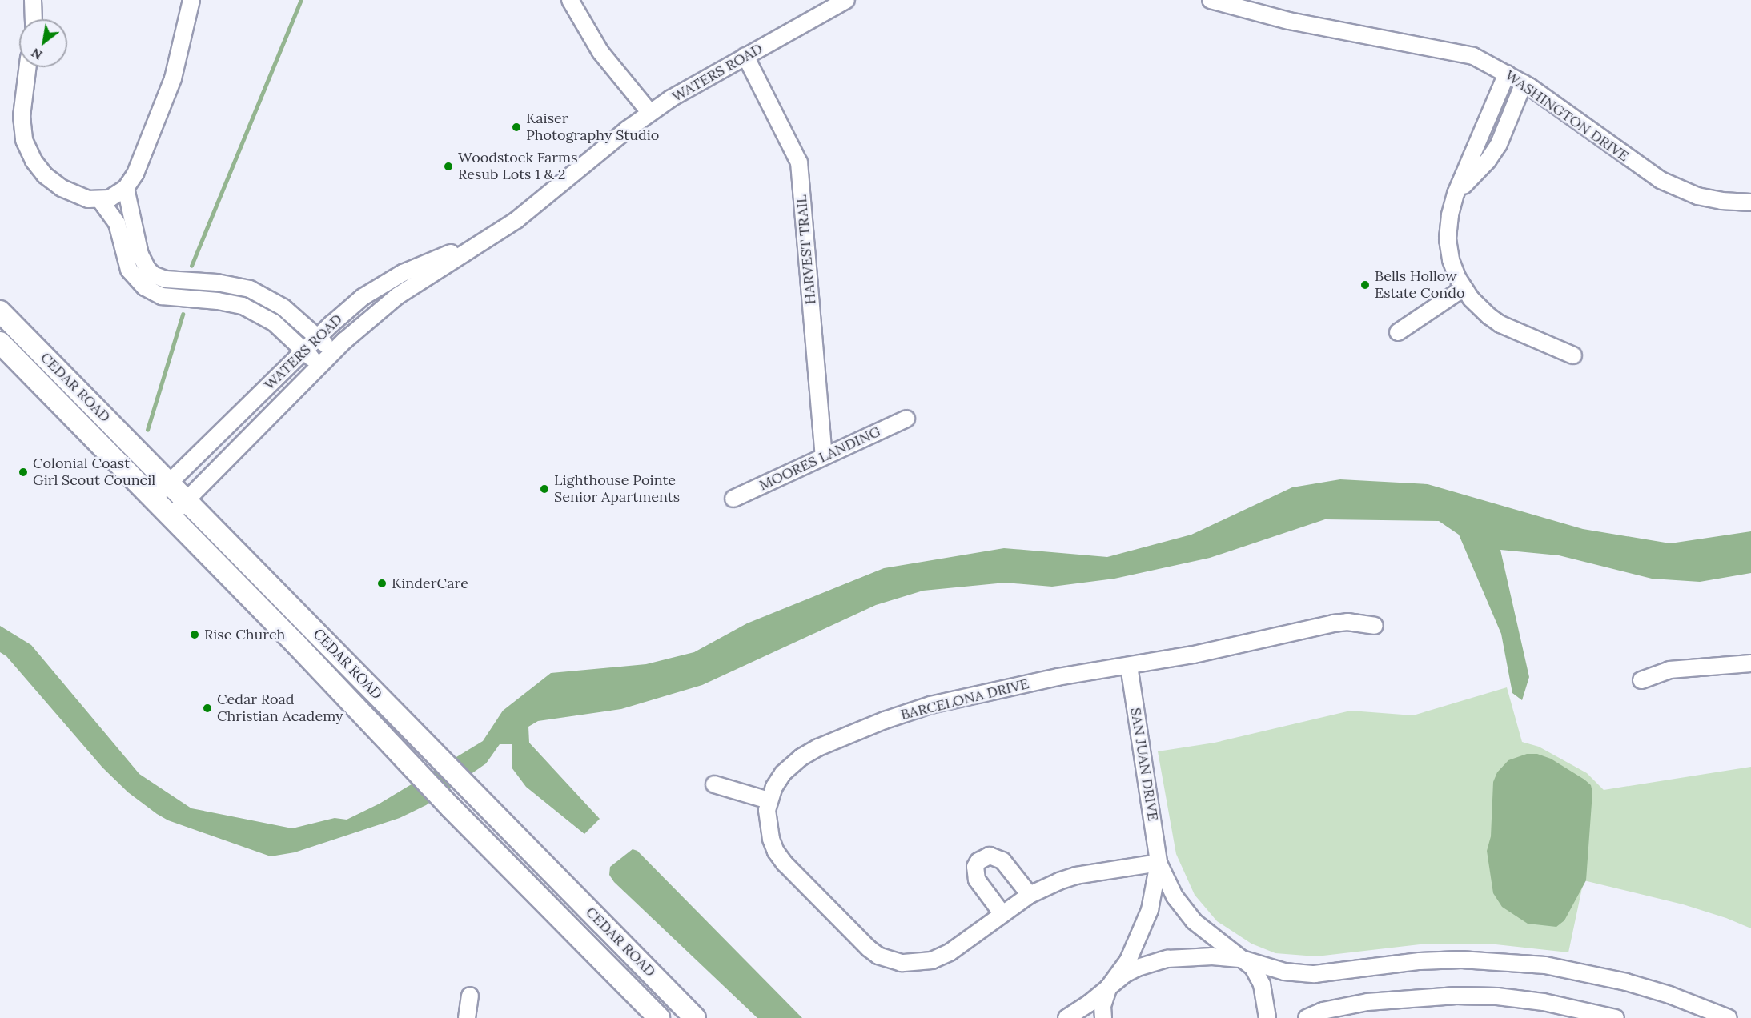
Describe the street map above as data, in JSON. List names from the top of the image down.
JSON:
{
  "streets": {
    "main road": ["CEDAR ROAD"],
    "street": [
      "WATERS ROAD",
      "WASHINGTON DRIVE",
      "HARVEST TRAIL",
      "MOORES LANDING",
      "BARCELONA DRIVE",
      "SAN JUAN DRIVE"
    ]
  },
  "crossings": [
    ["WATERS ROAD", "HARVEST TRAIL"],
    ["WATERS ROAD", "CEDAR ROAD"],
    ["HARVEST TRAIL", "MOORES LANDING"],
    ["BARCELONA DRIVE", "SAN JUAN DRIVE"]
  ],
  "places": [
    "Kaiser Photography Studio",
    "Woodstock Farms Resub Lots 1 & 2",
    "Bells Hollow Estate Condo",
    "Colonial Coast Girl Scout Council",
    "Lighthouse Pointe Senior Apartments",
    "KinderCare",
    "Rise Church",
    "Cedar Road Christian Academy"
  ],
  "north": "bottom left"
}
